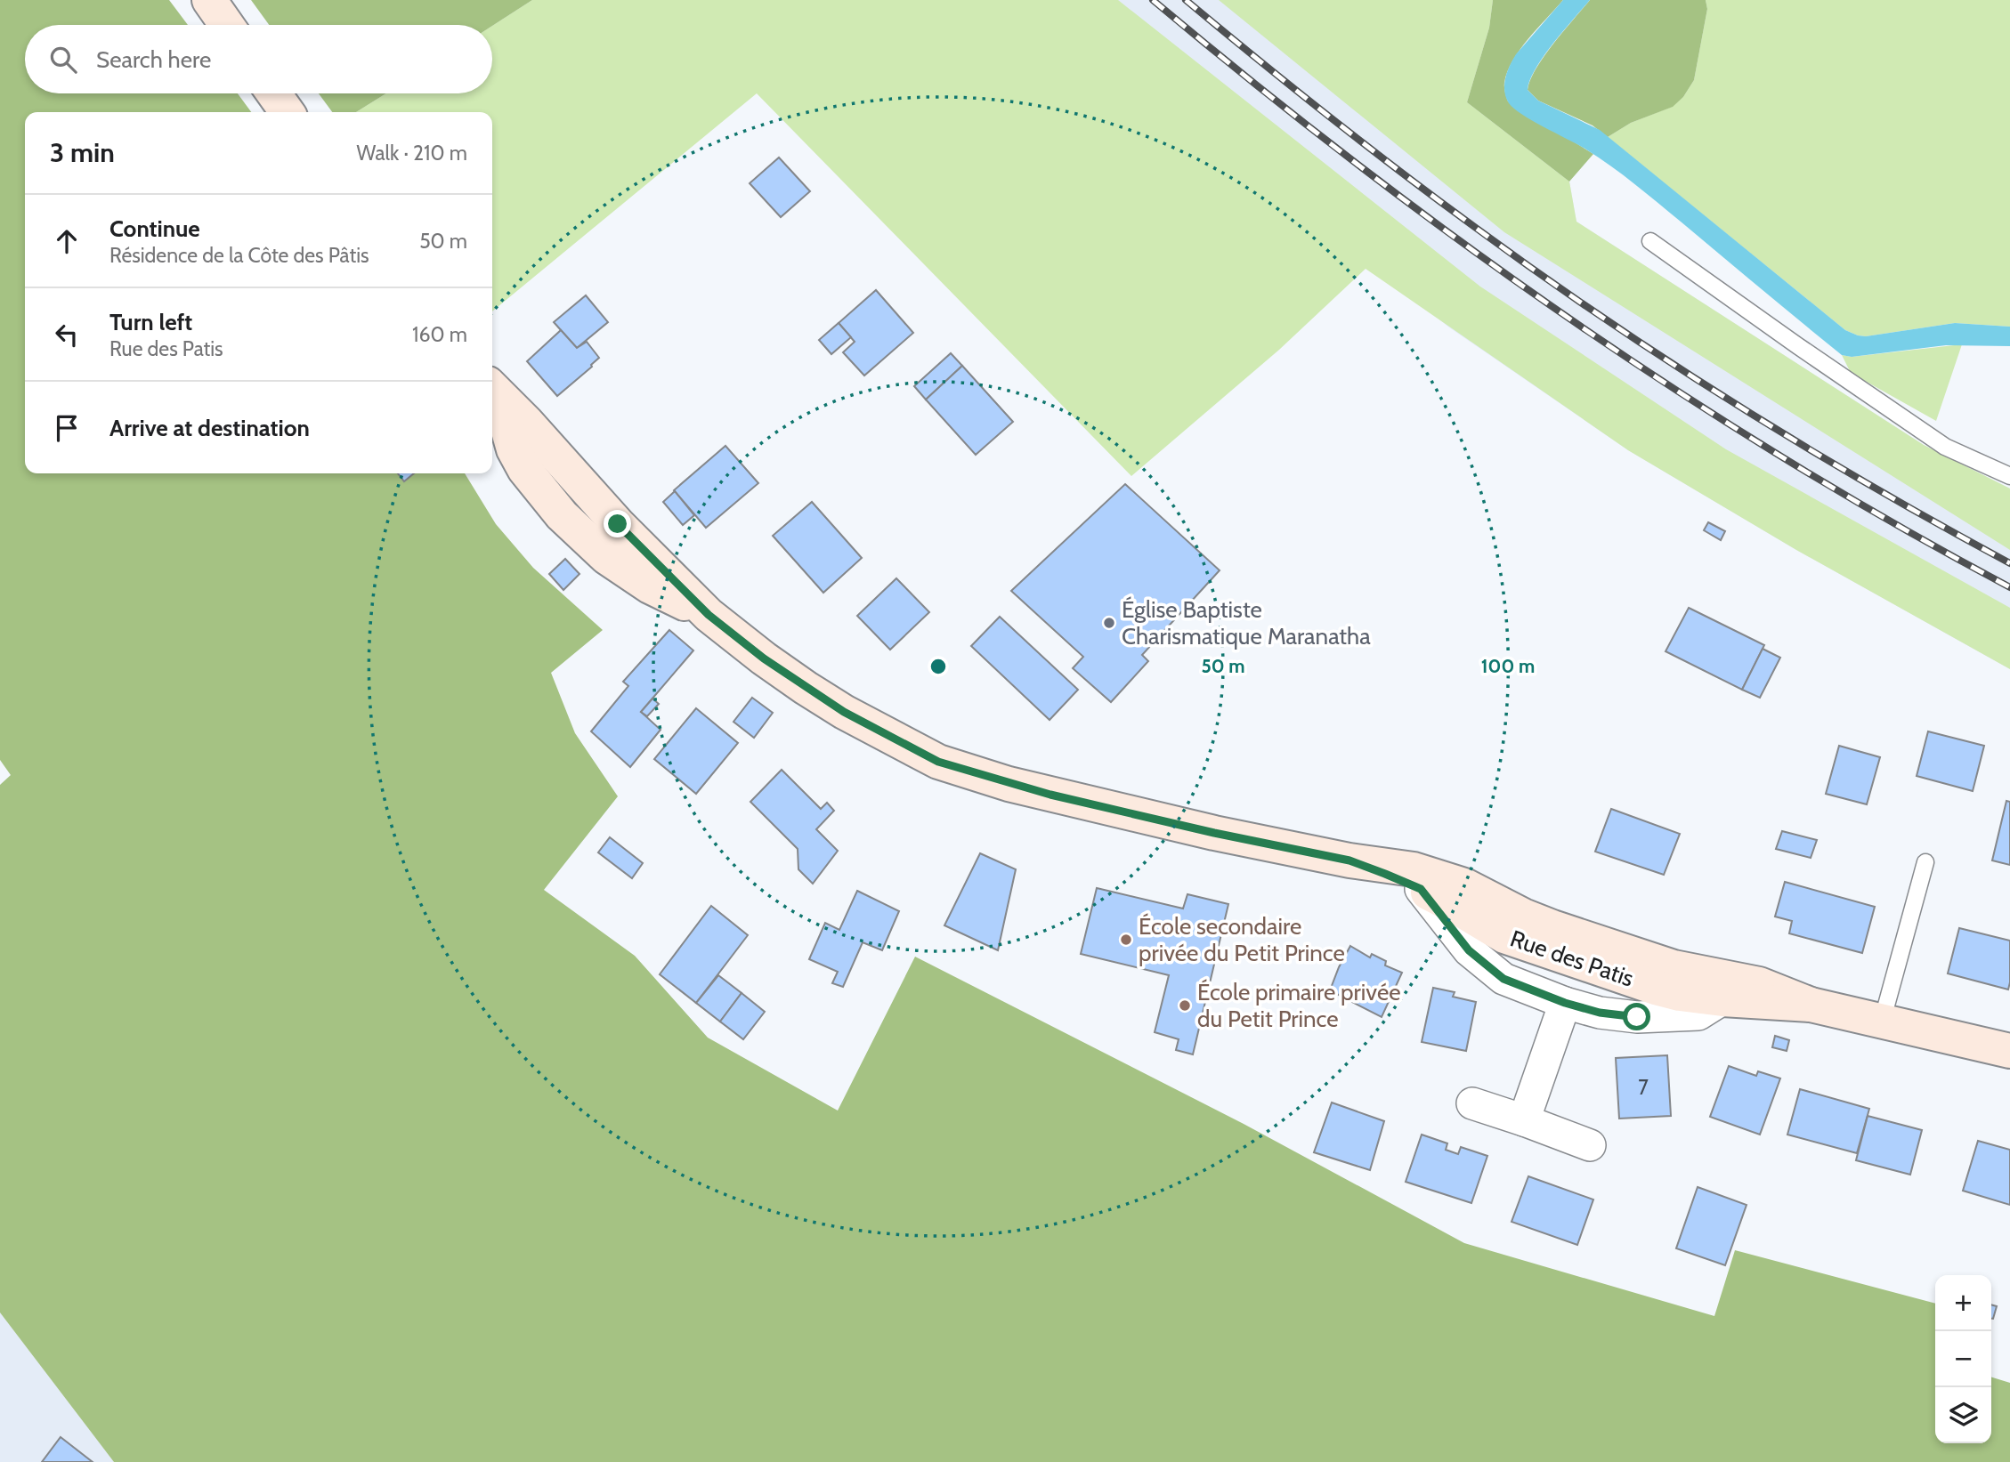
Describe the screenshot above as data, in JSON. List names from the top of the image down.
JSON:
{
  "streets": {
    "main road": ["Rue des Patis"]
  },
  "places": ["Église Baptiste Charismatique Maranatha", "École secondaire privée du Petit Prince", "École primaire privée du Petit Prince"],
  "house_numbers": ["7"],
  "page": {
    "search": "Search here",
    "heading": ["3 min", "Walk · 210 m"],
    "list": [
      ["Continue", "Résidence de la Côte des Pâtis", "50 m"],
      ["Turn left", "Rue des Patis", "160 m"],
      "Arrive at destination"
    ],
    "map_buttons": ["+", "−"]
  },
  "rings": ["50 m", "100 m"]
}
